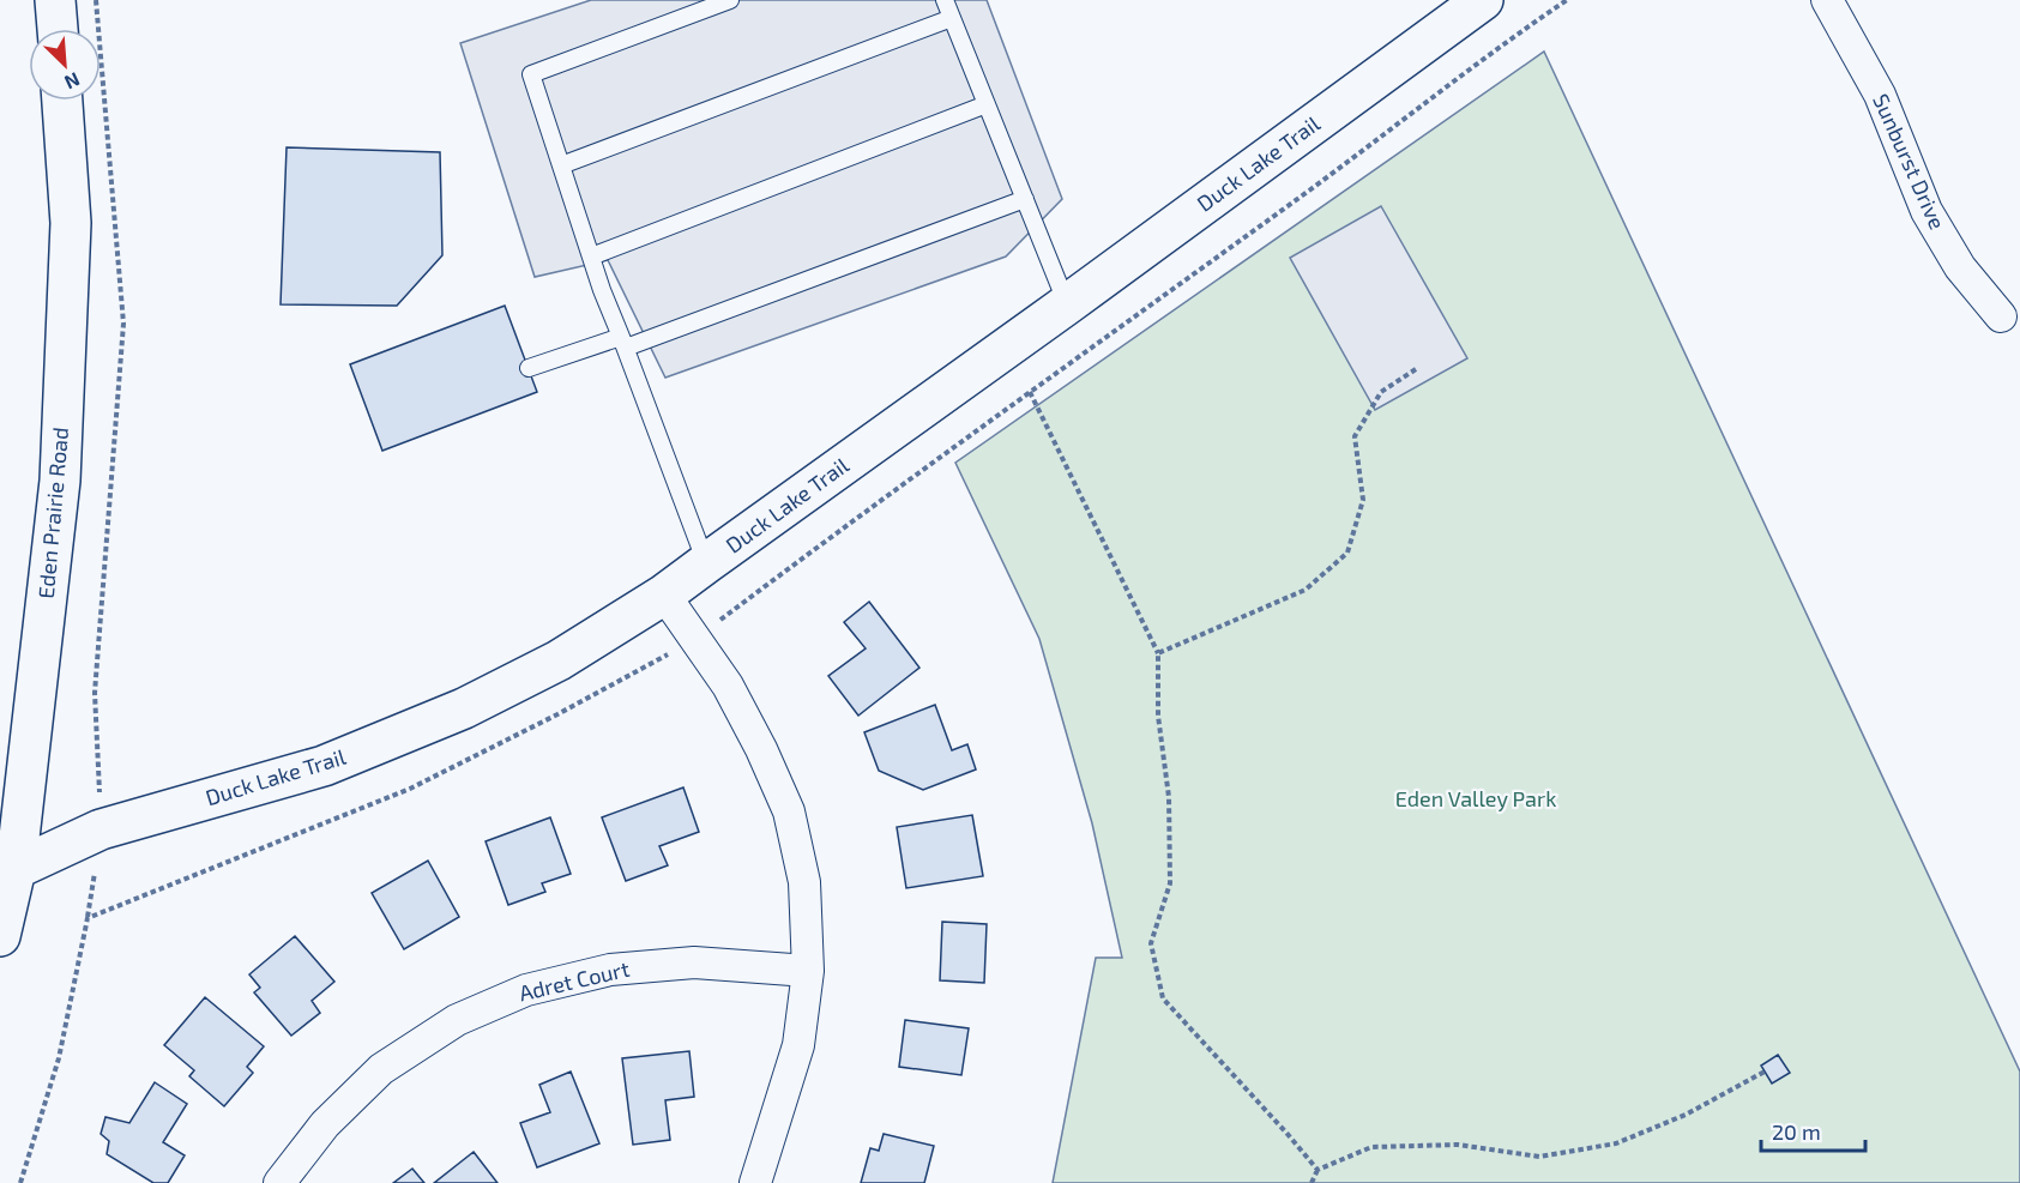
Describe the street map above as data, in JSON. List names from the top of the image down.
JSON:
{
  "streets": {
    "street": [
      "Sunburst Drive",
      "Duck Lake Trail",
      "Eden Prairie Road",
      "Adret Court"
    ]
  },
  "crossings": [
    ["Duck Lake Trail", "Eden Prairie Road"]
  ],
  "parks": ["Eden Valley Park"],
  "scale_bar": "20 m",
  "north": "bottom right"
}
